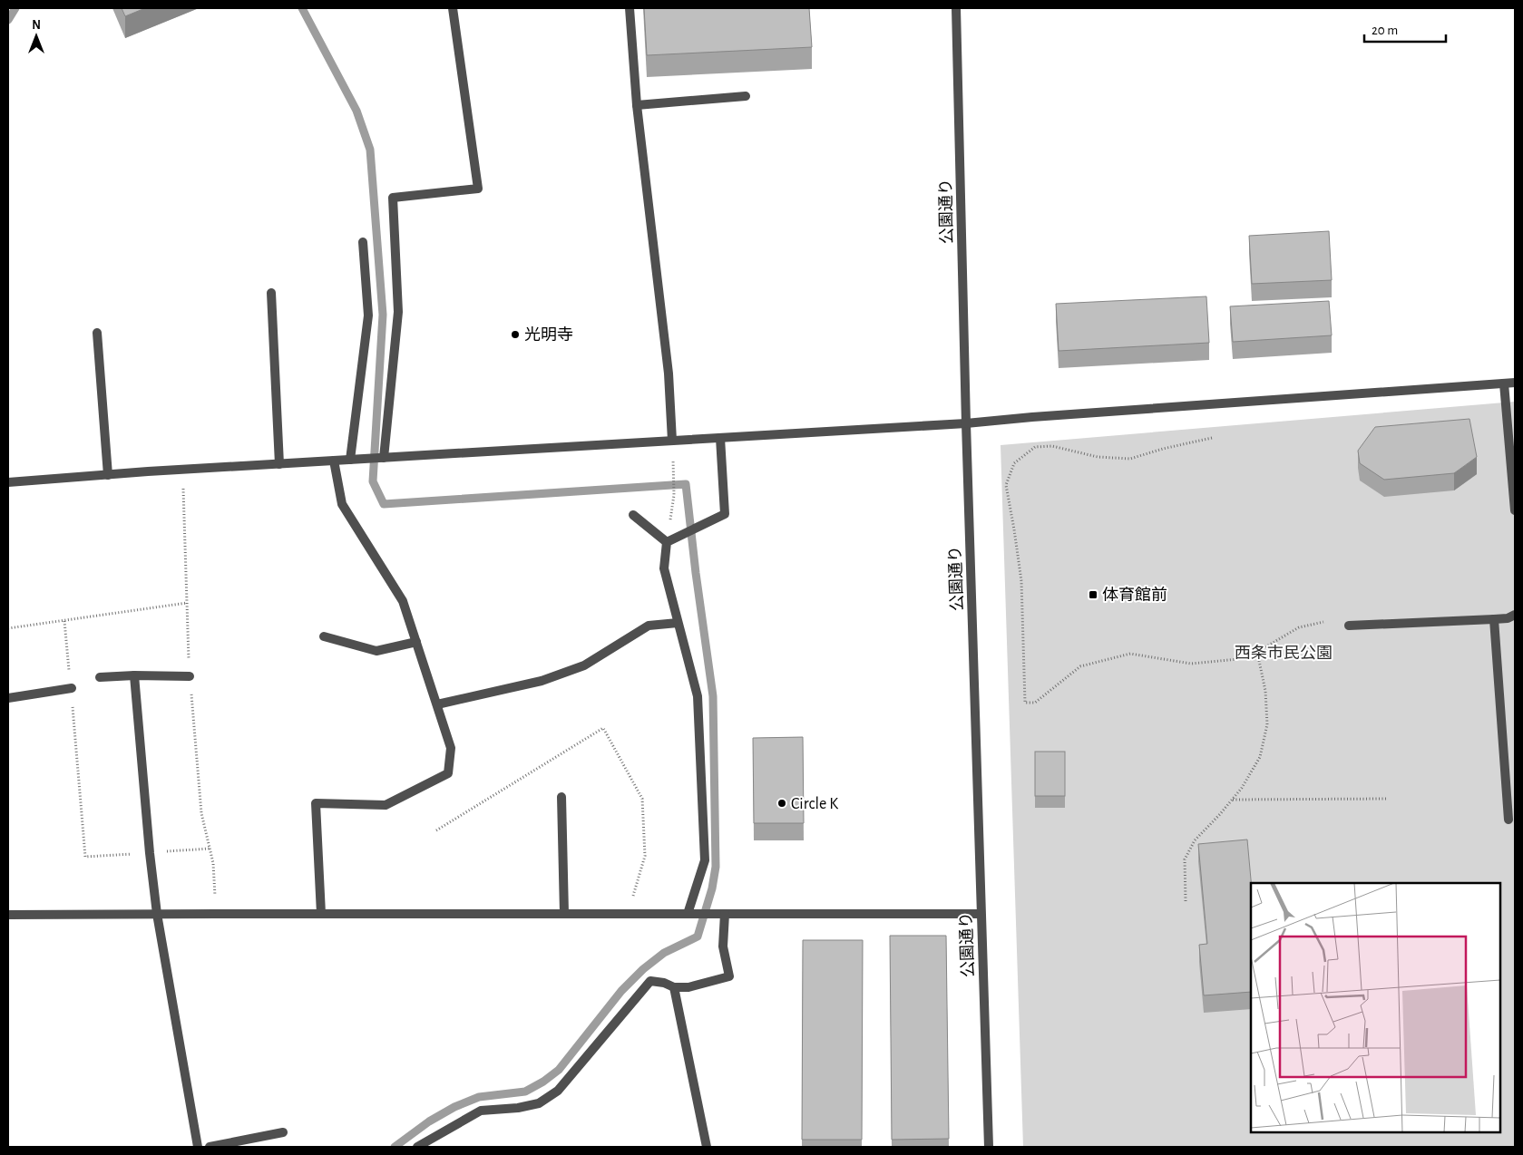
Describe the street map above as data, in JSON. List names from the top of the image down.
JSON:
{
  "streets": {
    "street": ["公園通り"]
  },
  "parks": ["西条市民公園"],
  "places": {
    "other": ["光明寺", "Circle K"],
    "transit": ["体育館前"]
  },
  "scale_bar": "20 m",
  "north": "top"
}
